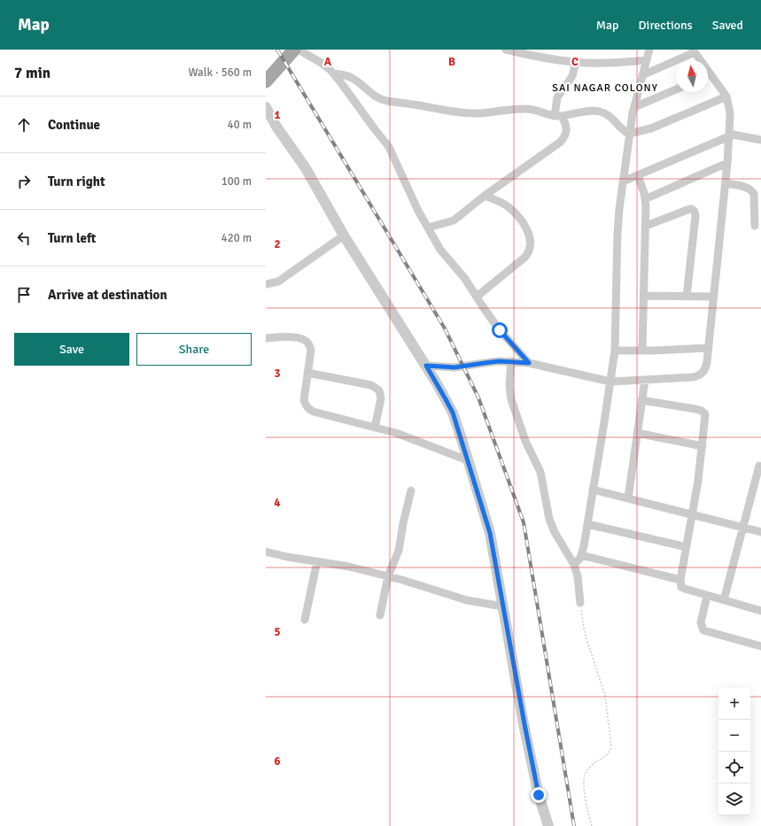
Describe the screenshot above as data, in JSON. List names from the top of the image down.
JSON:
{
  "districts": ["SAI NAGAR COLONY"],
  "north": "top",
  "page": {
    "header": "Map",
    "nav": ["Map", "Directions", "Saved"],
    "heading": ["7 min", "Walk · 560 m"],
    "list": [
      ["Continue", "40 m"],
      ["Turn right", "100 m"],
      ["Turn left", "420 m"],
      "Arrive at destination"
    ],
    "buttons": ["Save", "Share"],
    "map_buttons": ["+", "−"]
  },
  "grid": {
    "columns": ["A", "B", "C"],
    "rows": [
      "1",
      "2",
      "3",
      "4",
      "5",
      "6"
    ]
  }
}
